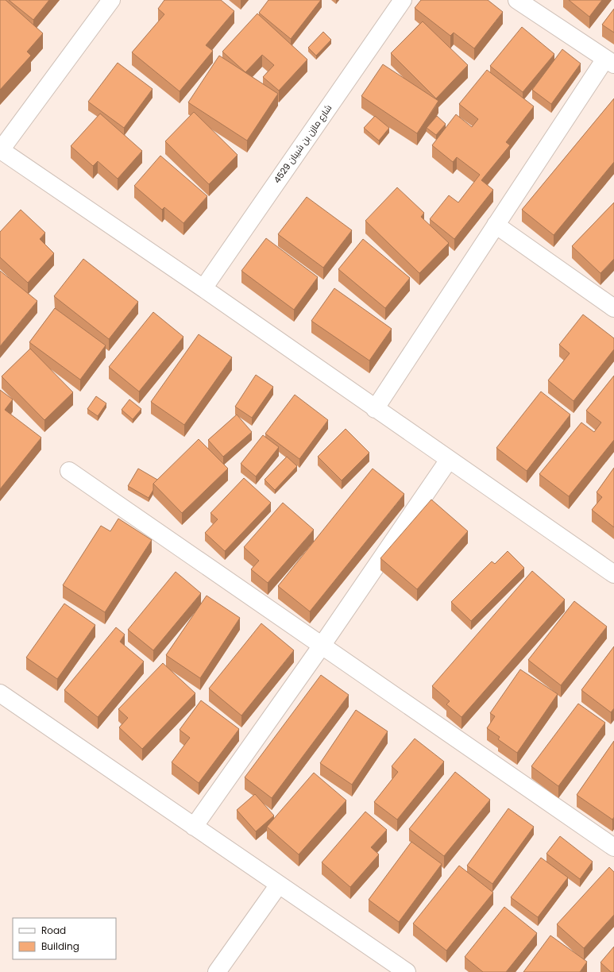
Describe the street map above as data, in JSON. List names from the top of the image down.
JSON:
{
  "streets": {
    "street": ["شارع مازن بن شيبان 4529"]
  },
  "legend": ["Road", "Building"]
}
